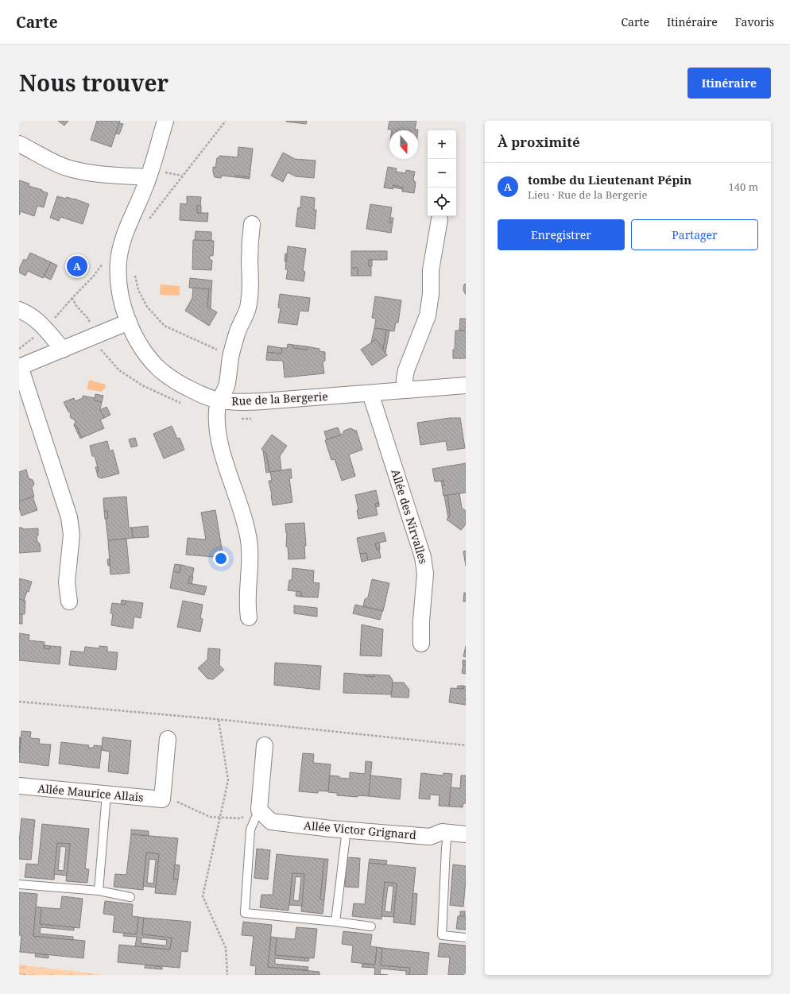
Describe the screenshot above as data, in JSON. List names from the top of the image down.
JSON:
{
  "streets": {
    "street": [
      "Rue de la Bergerie",
      "Allée des Nirvalles",
      "Allée Maurice Allais",
      "Allée Victor Grignard"
    ]
  },
  "crossings": [
    ["Rue de la Bergerie", "Allée des Nirvalles"]
  ],
  "north": "bottom",
  "page": {
    "header": "Carte",
    "nav": ["Carte", "Itinéraire", "Favoris"],
    "title": "Nous trouver",
    "buttons": [
      "Itinéraire",
      ["Enregistrer", "Partager"]
    ],
    "heading": "À proximité",
    "map_buttons": ["+", "−"],
    "list": [
      {
        "mark": "A",
        "name": "tombe du Lieutenant Pépin",
        "note": "Lieu · Rue de la Bergerie",
        "value": "140 m"
      }
    ],
    "pins": "A"
  }
}
